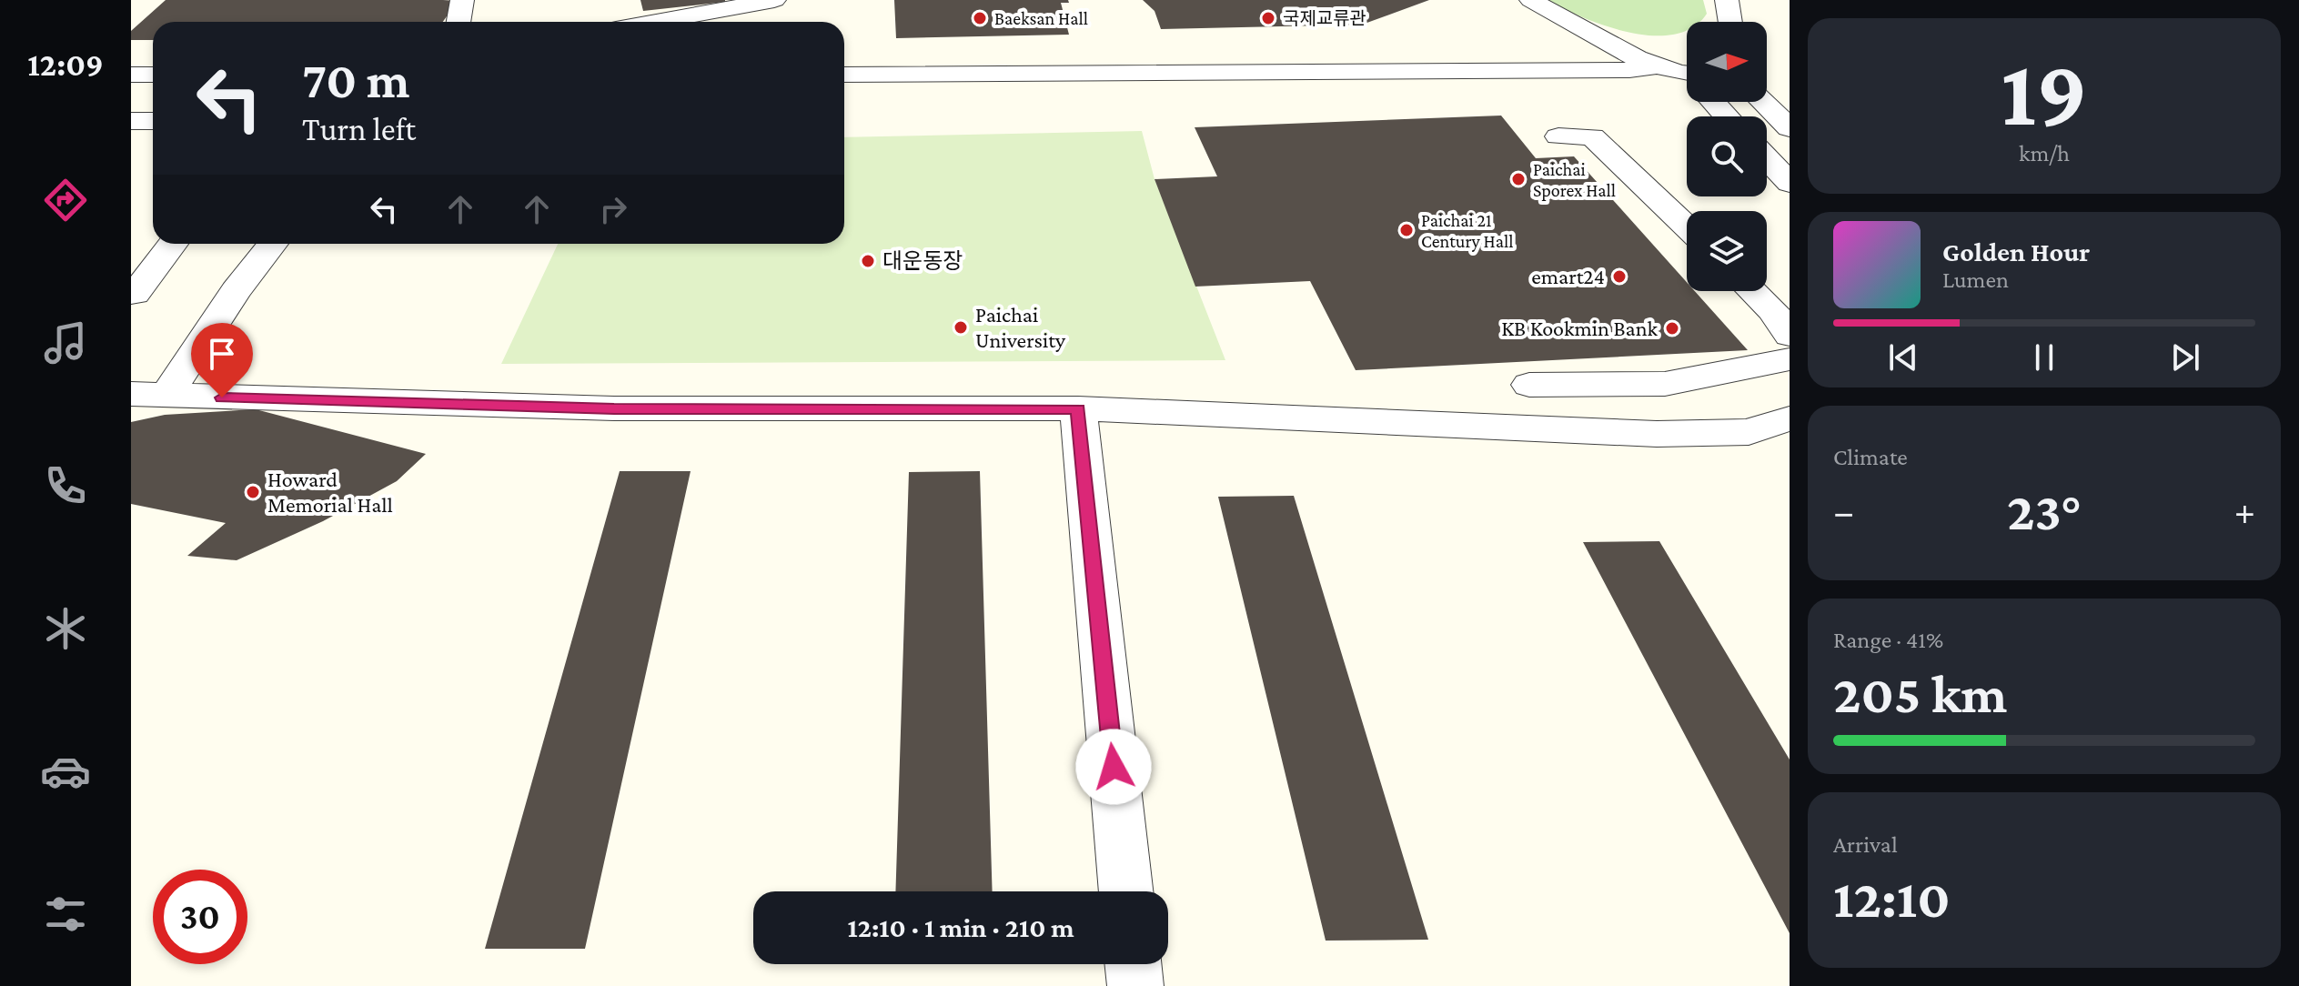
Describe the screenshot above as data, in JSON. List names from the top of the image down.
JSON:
{
  "places": [
    "Baeksan Hall",
    "국제교류관",
    "Paichai Sporex Hall",
    "Paichai 21 Century Hall",
    "대운동장",
    "emart24",
    "Paichai University",
    "KB Kookmin Bank",
    "Howard Memorial Hall"
  ],
  "north": "right",
  "page": {
    "tabs": "12:09",
    "tile": [
      ["19", "km/h"],
      "Climate",
      ["Range · 41%", "205 km"],
      ["Arrival", "12:10"]
    ],
    "turn": ["70 m", "Turn left"],
    "song": ["Golden Hour", "Lumen"],
    "heat": ["−", "23°", "+"],
    "limit": "30",
    "trip": "12:10 · 1 min · 210 m"
  }
}
